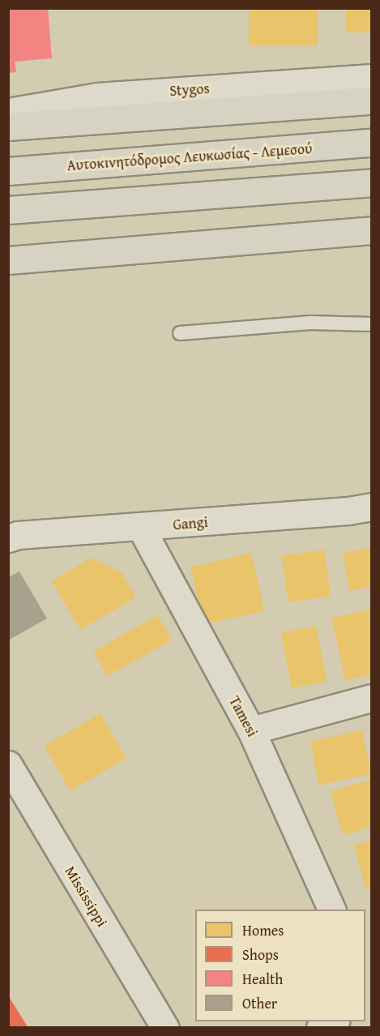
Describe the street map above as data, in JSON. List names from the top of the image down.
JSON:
{
  "streets": {
    "highway": ["Αυτοκινητόδρομος Λευκωσίας - Λεμεσού"],
    "street": [
      "Stygos",
      "Gangi",
      "Tamesi",
      "Mississippi"
    ]
  },
  "crossings": [
    ["Gangi", "Tamesi"]
  ],
  "legend": [
    "Homes",
    "Shops",
    "Health",
    "Other"
  ]
}
